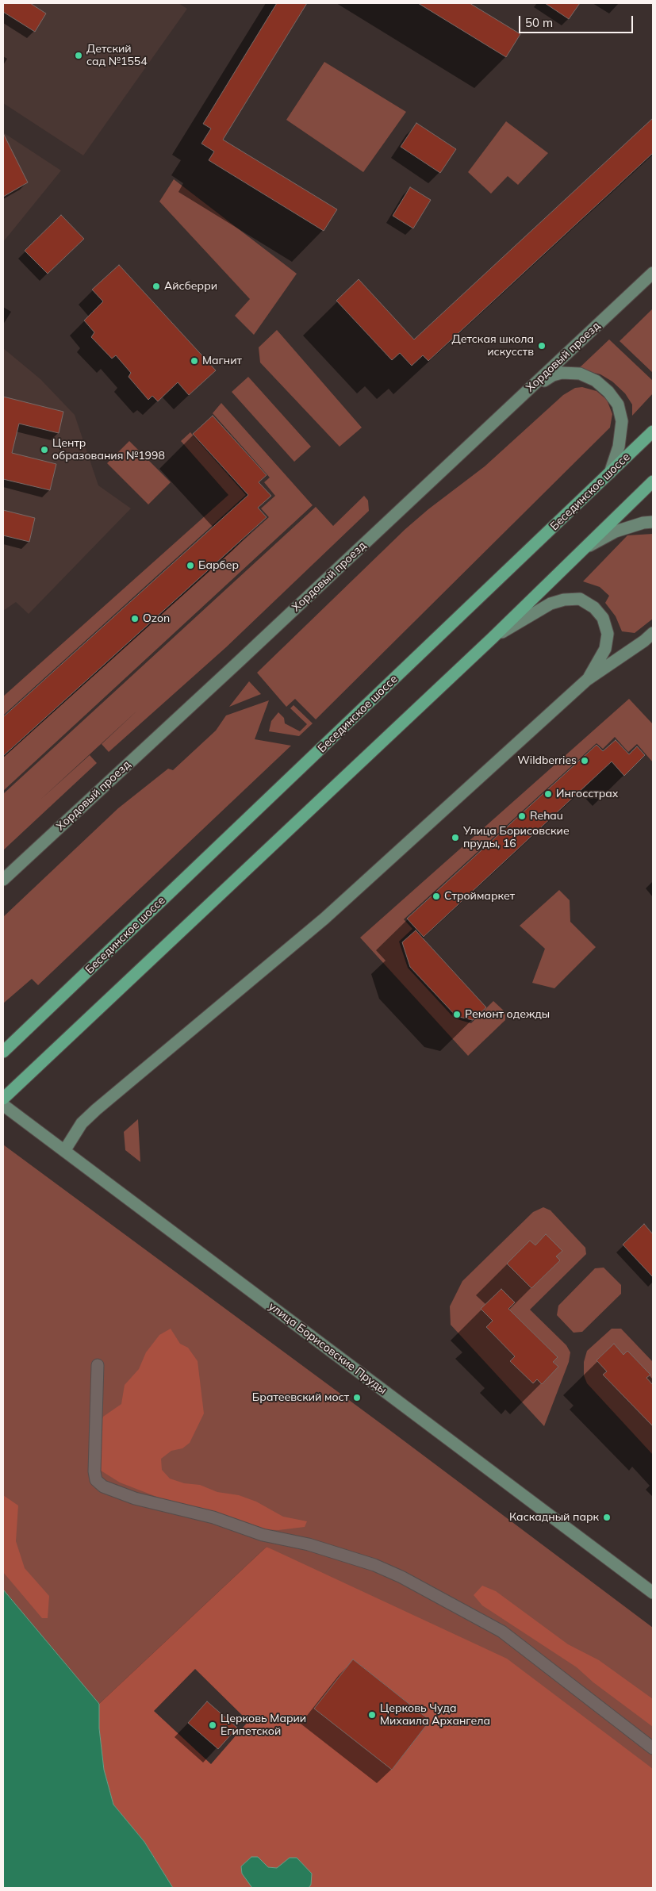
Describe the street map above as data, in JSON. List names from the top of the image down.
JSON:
{
  "streets": {
    "main road": ["Хордовый проезд", "Бесединское шоссе", "улица Борисовские Пруды"]
  },
  "places": [
    "Детский сад №1554",
    "Айсберри",
    "Детская школа искусств",
    "Магнит",
    "Центр образования №1998",
    "Барбер",
    "Ozon",
    "Wildberries",
    "Ингосстрах",
    "Rehau",
    "Улица Борисовские пруды, 16",
    "Строймаркет",
    "Ремонт одежды",
    "Братеевский мост",
    "Каскадный парк",
    "Церковь Чуда Михаила Архангела",
    "Церковь Марии Египетской"
  ],
  "scale_bar": "50 m"
}
